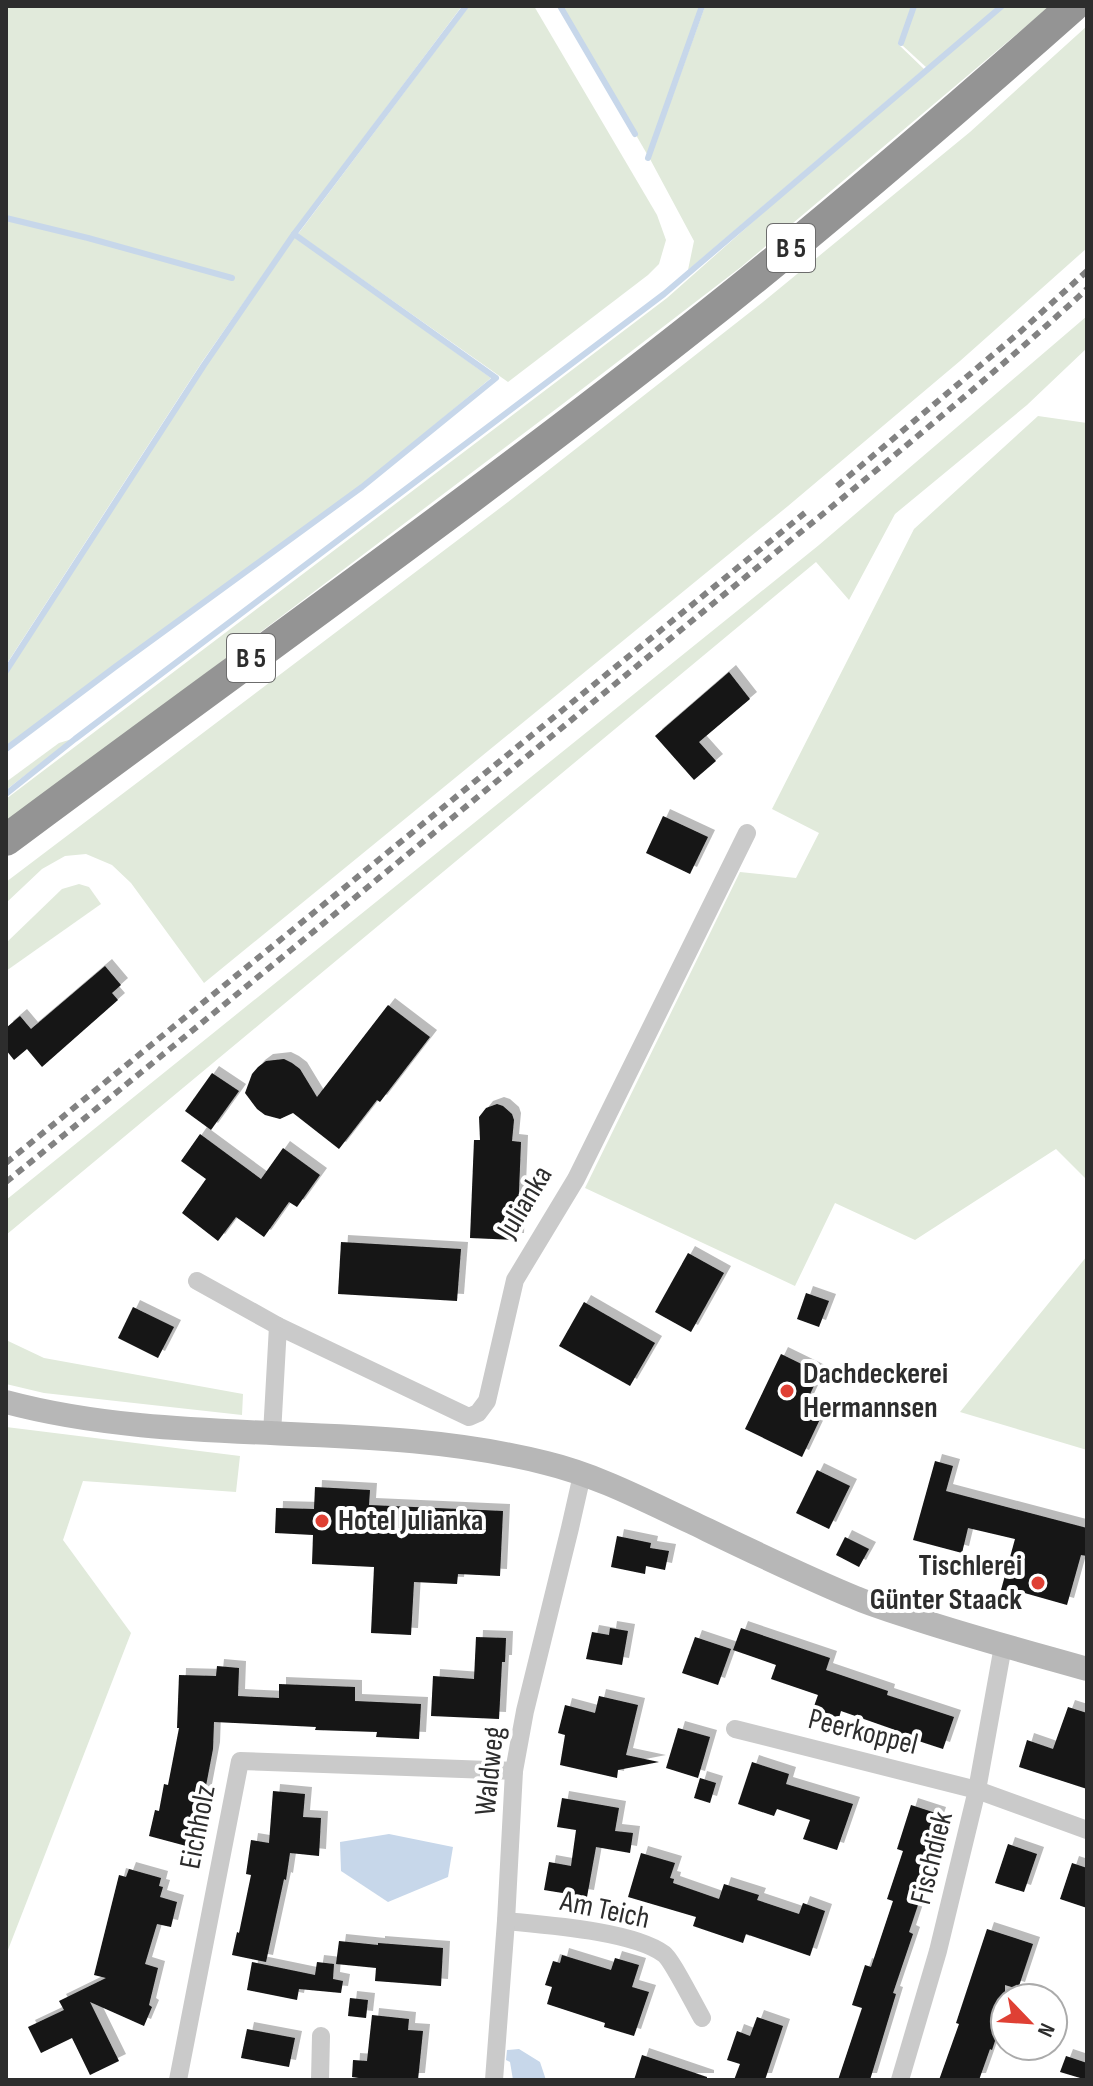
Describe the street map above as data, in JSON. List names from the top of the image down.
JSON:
{
  "streets": {
    "highway": ["B 5"],
    "street": [
      "Julianka",
      "Peerkoppel",
      "Waldweg",
      "Eichholz",
      "Fischdiek",
      "Am Teich"
    ]
  },
  "crossings": [
    ["Peerkoppel", "Fischdiek"],
    ["Waldweg", "Eichholz"],
    ["Waldweg", "Am Teich"]
  ],
  "places": ["Dachdeckerei Hermannsen", "Hotel Julianka", "Tischlerei Günter Staack"],
  "north": "bottom right"
}
